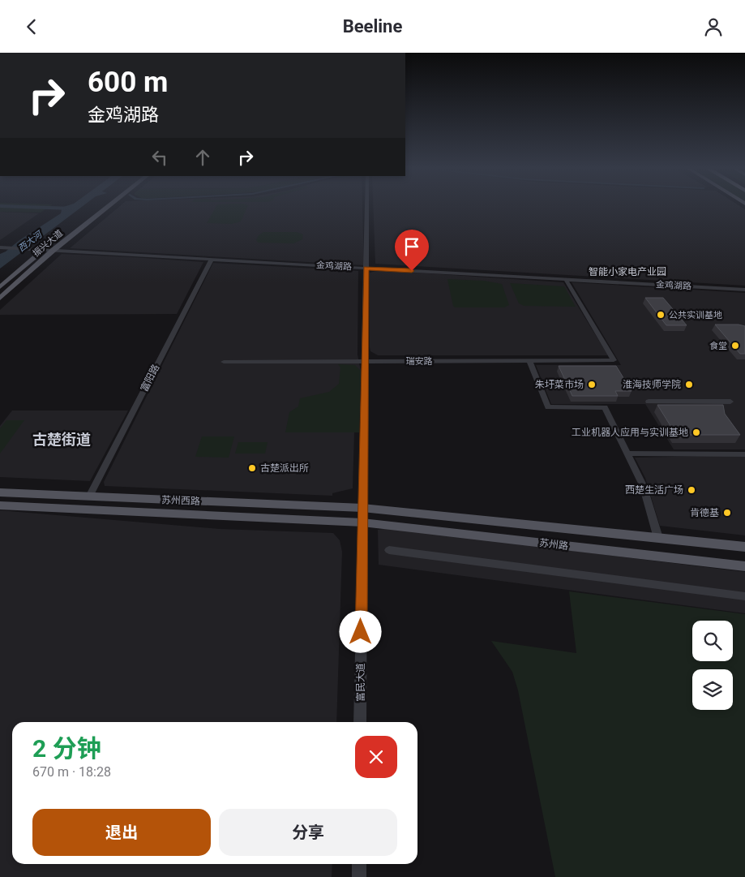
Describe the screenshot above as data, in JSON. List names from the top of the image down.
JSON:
{
  "streets": {
    "main road": ["振兴大道", "苏州西路", "苏州路"],
    "street": [
      "金鸡湖路",
      "瑞安路",
      "富阳路",
      "富民大道"
    ]
  },
  "crossings": [
    ["振兴大道", "金鸡湖路"],
    ["金鸡湖路", "瑞安路"],
    ["金鸡湖路", "富阳路"],
    ["金鸡湖路", "富民大道"],
    ["瑞安路", "富民大道"],
    ["富阳路", "苏州西路"],
    ["苏州西路", "苏州路"],
    ["苏州西路", "富民大道"],
    ["苏州路", "富民大道"]
  ],
  "districts": ["智能小家电产业园", "古楚街道"],
  "water": ["西大河"],
  "places": [
    "公共实训基地",
    "食堂",
    "朱圩菜市场",
    "淮海技师学院",
    "工业机器人应用与实训基地",
    "古楚派出所",
    "西楚生活广场",
    "肯德基"
  ],
  "page": {
    "header": "Beeline",
    "turn": ["600 m", "金鸡湖路"],
    "heading": ["2 分钟", "670 m · 18:28"],
    "buttons": ["退出", "分享"]
  }
}
